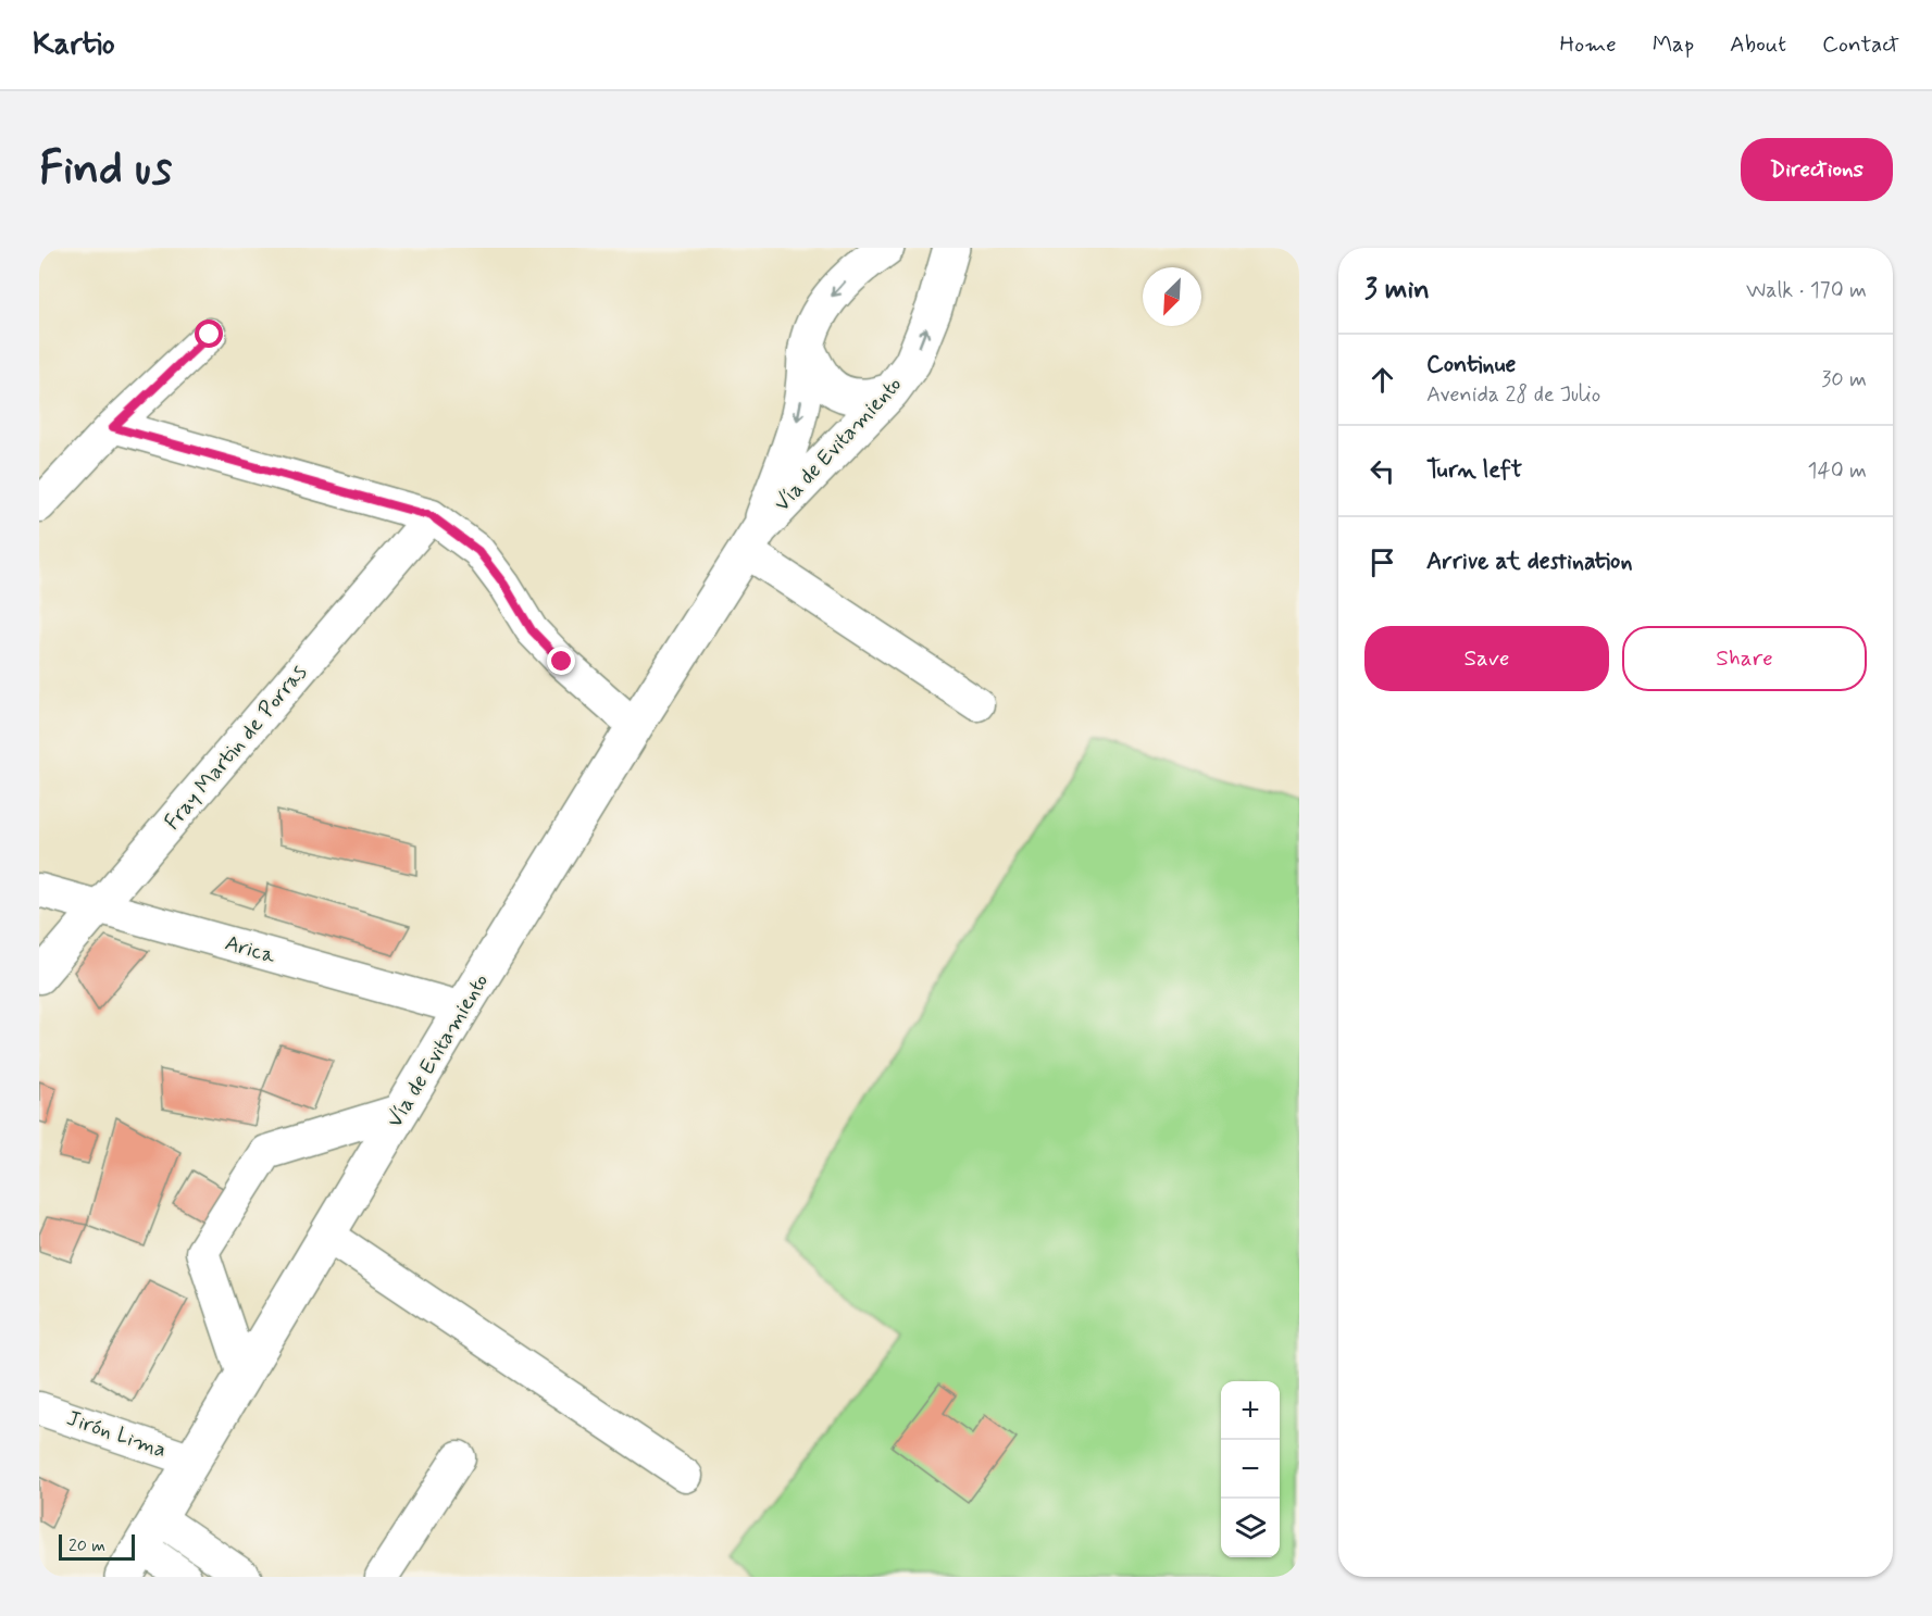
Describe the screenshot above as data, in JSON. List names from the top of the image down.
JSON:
{
  "streets": {
    "highway": ["Vía de Evitamiento"],
    "street": ["Fray Martin de Porras", "Arica", "Jirón Lima"]
  },
  "crossings": [
    ["Vía de Evitamiento", "Arica"],
    ["Vía de Evitamiento", "Jirón Lima"],
    ["Fray Martin de Porras", "Arica"]
  ],
  "scale_bar": "20 m",
  "north": "bottom left",
  "page": {
    "header": "Kartio",
    "nav": [
      "Home",
      "Map",
      "About",
      "Contact"
    ],
    "buttons": [
      "Directions",
      ["Save", "Share"]
    ],
    "title": "Find us",
    "heading": ["3 min", "Walk · 170 m"],
    "list": [
      ["Continue", "Avenida 28 de Julio", "30 m"],
      ["Turn left", "140 m"],
      "Arrive at destination"
    ],
    "map_buttons": ["+", "−"],
    "scale": "20 m"
  }
}
